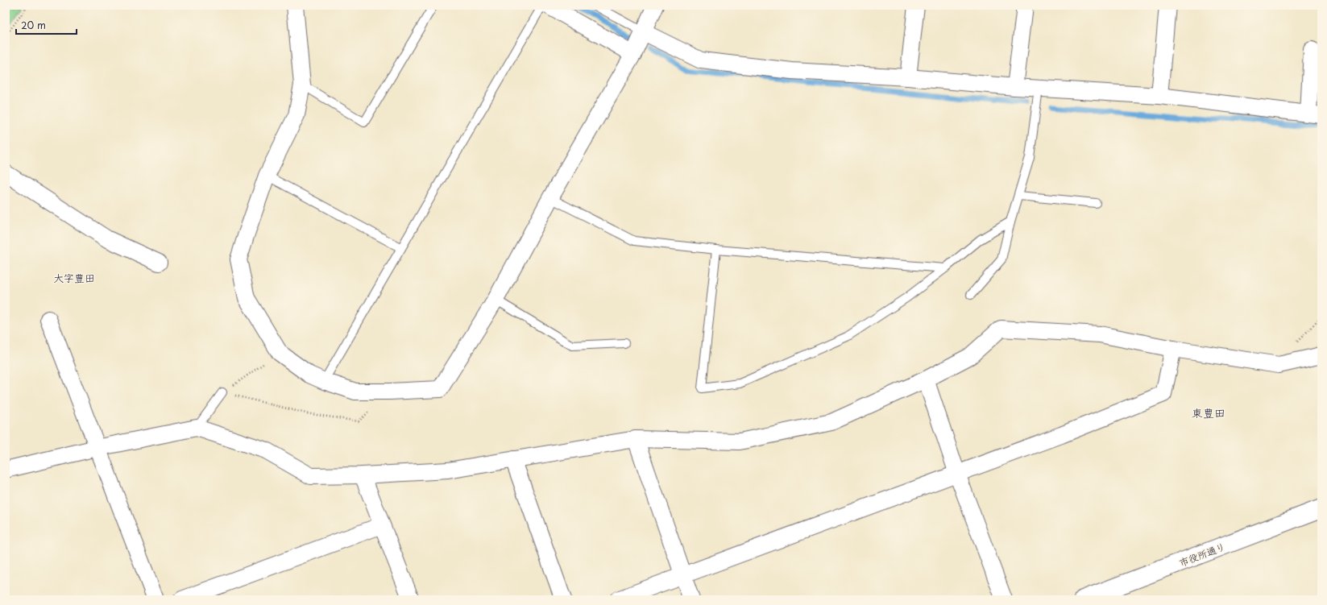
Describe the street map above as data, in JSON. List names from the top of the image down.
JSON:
{
  "streets": {
    "street": ["市役所通り"]
  },
  "districts": ["大字豊田", "東豊田"],
  "scale_bar": "20 m"
}
